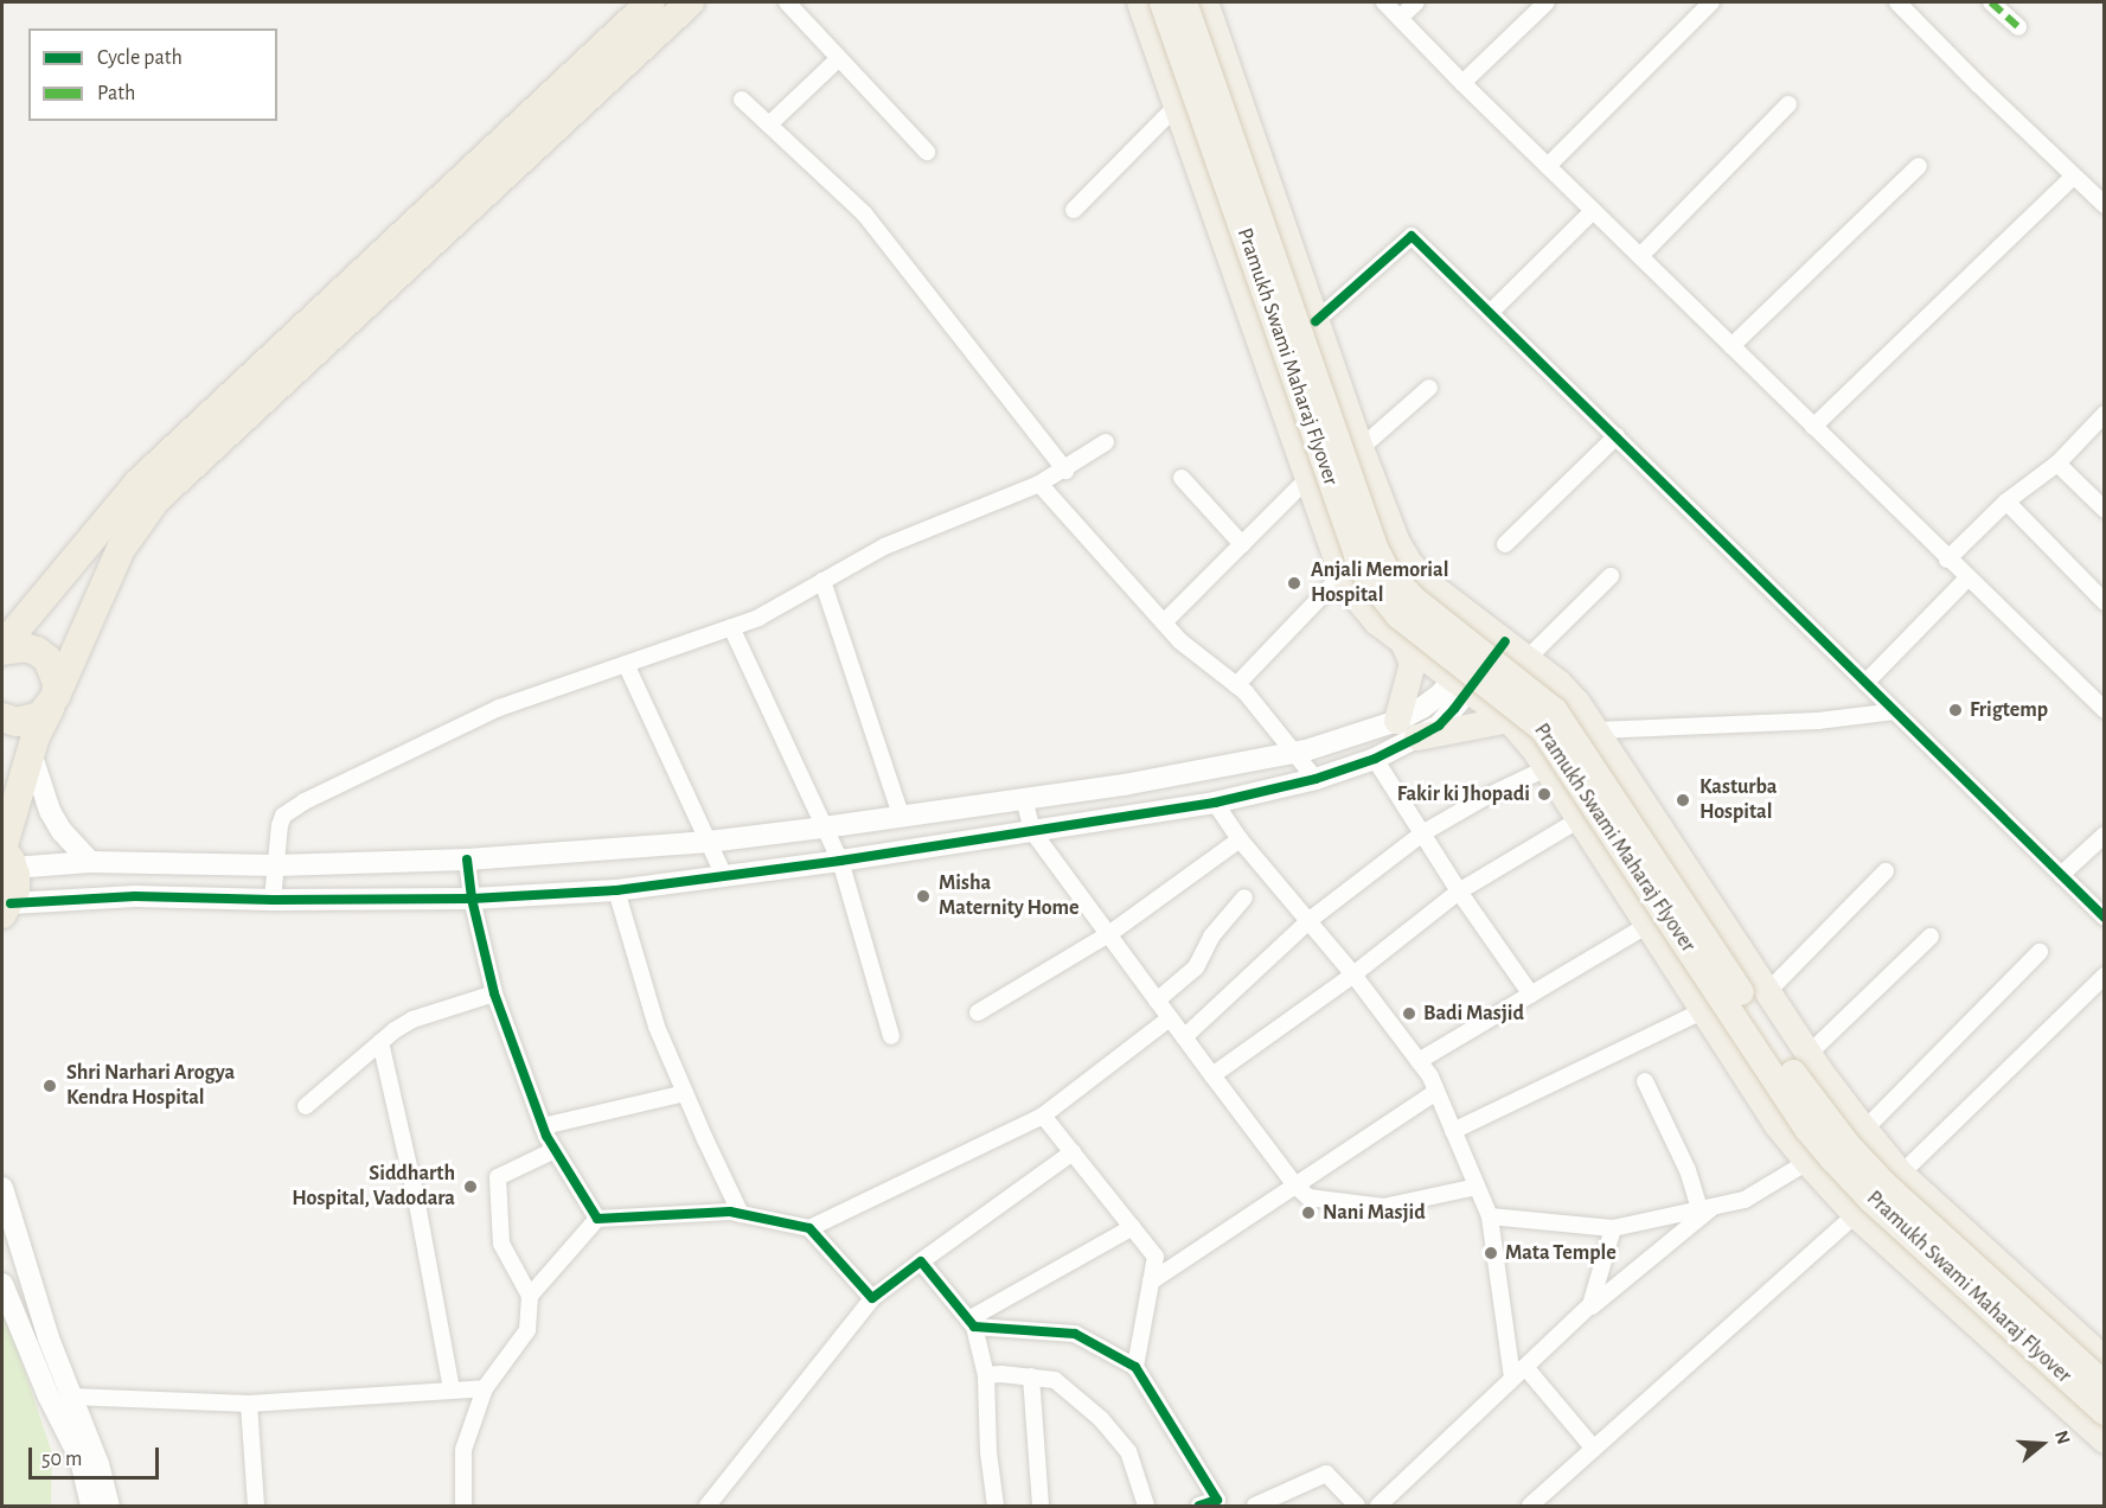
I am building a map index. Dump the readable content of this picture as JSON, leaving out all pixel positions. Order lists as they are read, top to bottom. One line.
{"streets":{"main road":["Pramukh Swami Maharaj Flyover"]},"places":["Anjali Memorial Hospital","Frigtemp","Fakir ki Jhopadi","Kasturba Hospital","Misha Maternity Home","Badi Masjid","Shri Narhari Arogya Kendra Hospital","Siddharth Hospital, Vadodara","Nani Masjid","Mata Temple"],"legend":["Cycle path","Path"],"scale_bar":"50 m","north":"right"}
